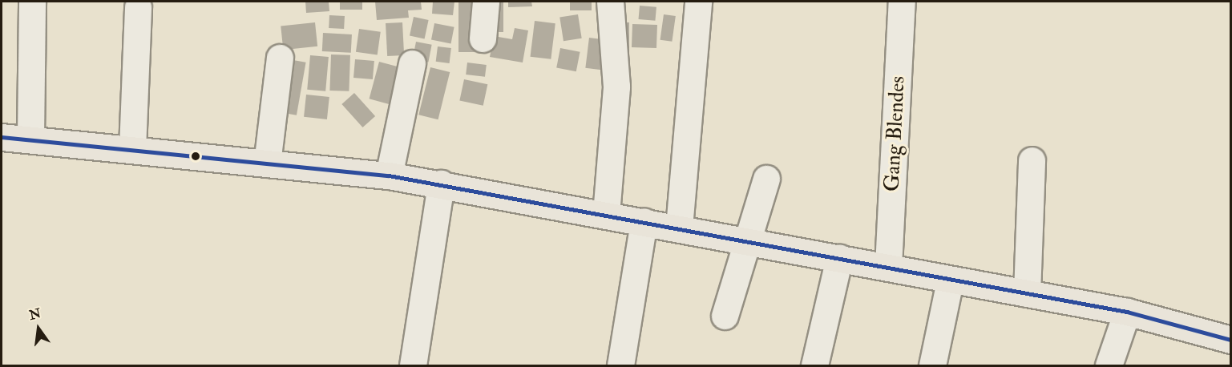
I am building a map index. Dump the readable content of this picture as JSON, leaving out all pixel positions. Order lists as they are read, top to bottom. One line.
{"streets":{"street":["Gang Blendes"]},"north":"top"}
